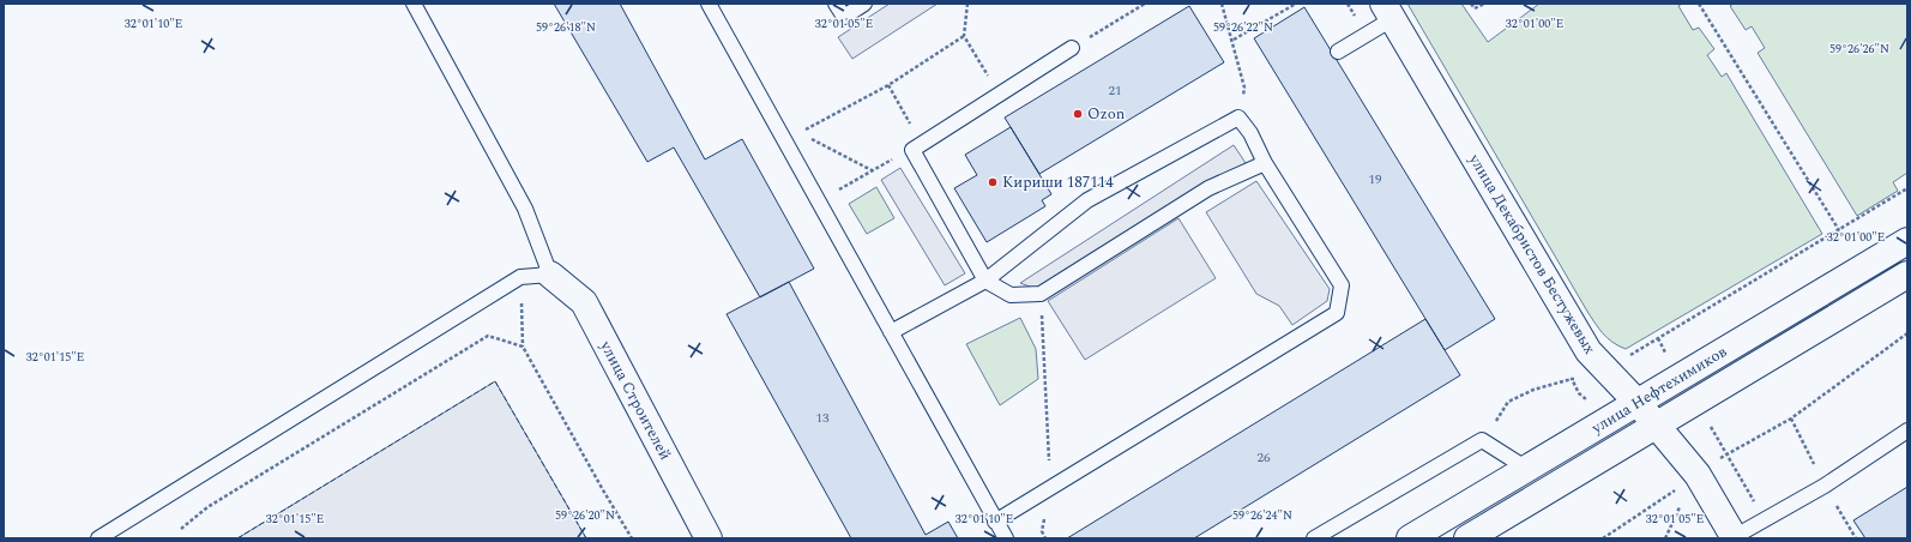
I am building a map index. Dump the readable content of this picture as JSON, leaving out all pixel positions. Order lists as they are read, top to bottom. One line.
{"streets":{"street":["улица Декабристов Бестужевых","улица Нефтехимиков","улица Строителей"]},"crossings":[["улица Декабристов Бестужевых","улица Нефтехимиков"]],"places":["Ozon","Кириши 187114"],"house_numbers":["21","19","13","26"],"coordinates":["32°01'10\"E","32°01'05\"E","32°01'00\"E","59°26'18\"N","59°26'22\"N","59°26'26\"N","32°01'15\"E","59°26'20\"N","59°26'24\"N"]}
